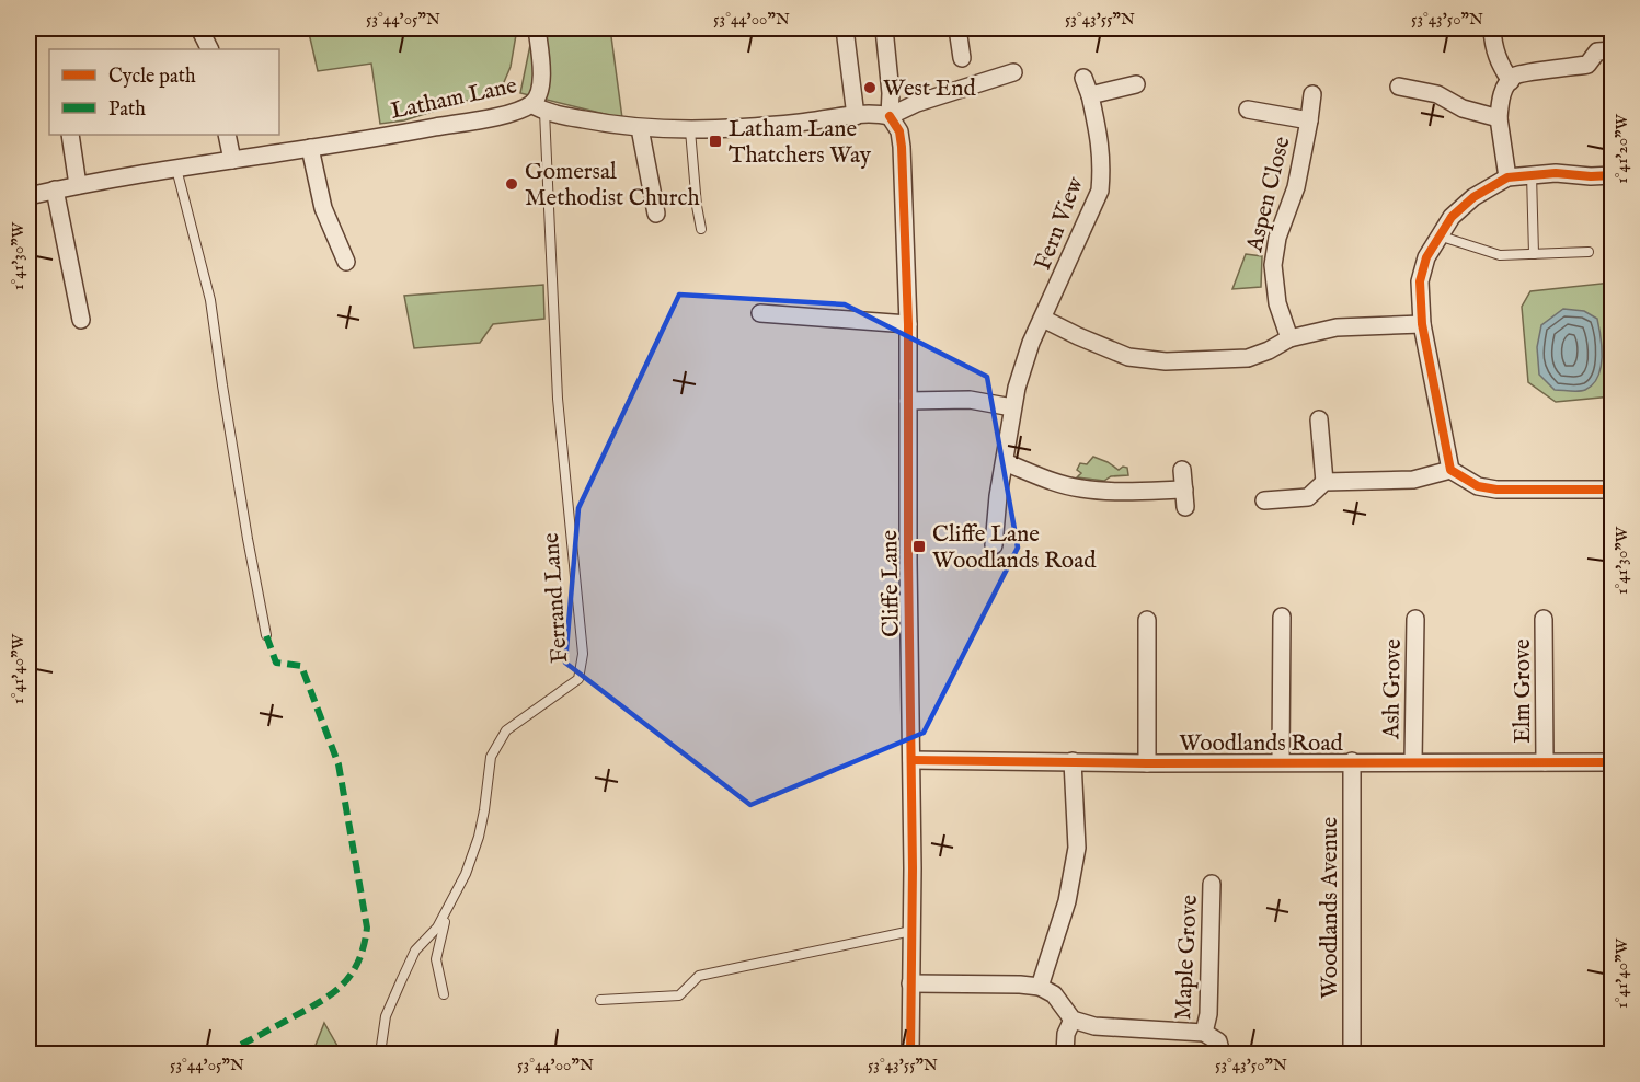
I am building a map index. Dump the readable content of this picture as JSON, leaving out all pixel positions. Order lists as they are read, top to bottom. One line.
{"streets":{"street":["Latham Lane","Aspen Close","Fern View","Cliffe Lane","Ash Grove","Elm Grove","Woodlands Road","Woodlands Avenue","Maple Grove"],"lane":["Ferrand Lane"]},"crossings":[["Latham Lane","Cliffe Lane"],["Latham Lane","Ferrand Lane"],["Cliffe Lane","Woodlands Road"],["Ash Grove","Woodlands Road"],["Elm Grove","Woodlands Road"],["Woodlands Road","Woodlands Avenue"]],"places":{"other":["West End","Gomersal Methodist Church"],"transit":["Latham Lane Thatchers Way","Cliffe Lane Woodlands Road"]},"legend":["Cycle path","Path"],"coordinates":["53°44'05\"N","53°44'00\"N","53°43'55\"N","53°43'50\"N","1°41'20\"W","1°41'30\"W","1°41'40\"W"]}
